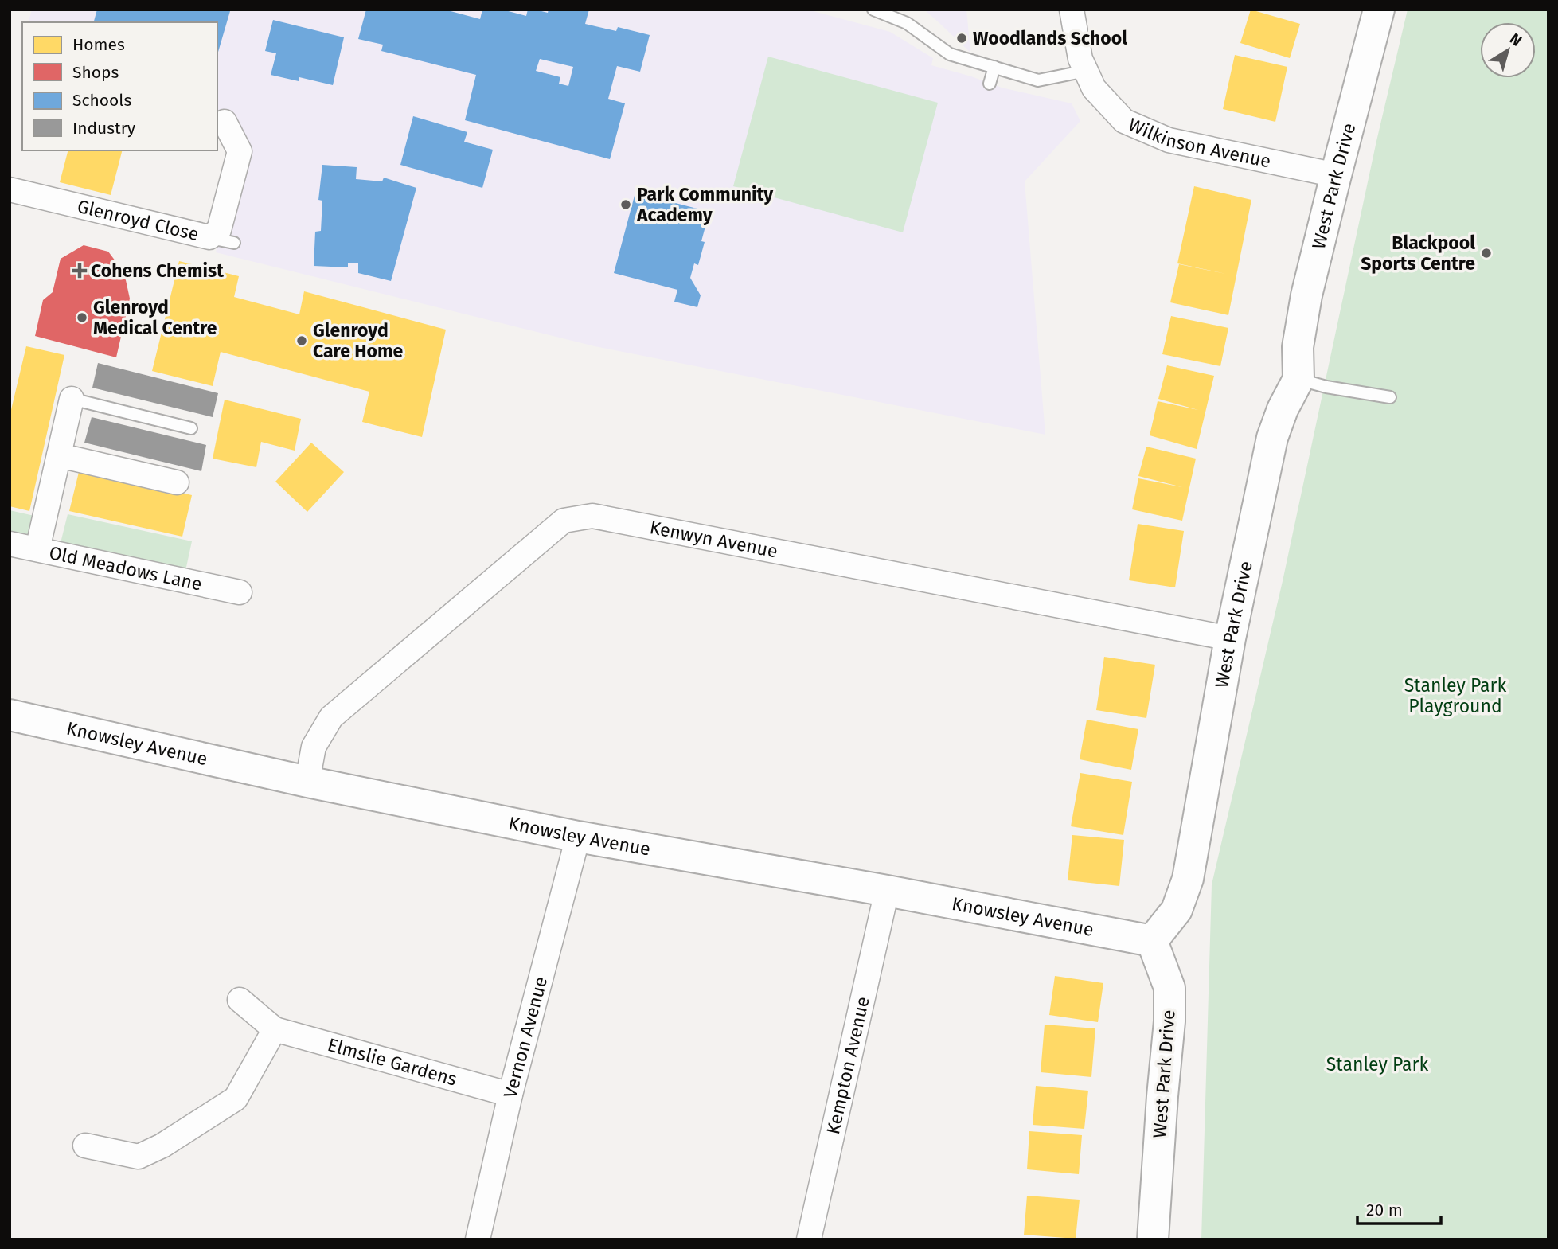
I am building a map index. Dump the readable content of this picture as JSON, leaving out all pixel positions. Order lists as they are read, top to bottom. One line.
{"streets":{"street":["Wilkinson Avenue","West Park Drive","Glenroyd Close","Kenwyn Avenue","Old Meadows Lane","Knowsley Avenue","Vernon Avenue","Elmslie Gardens","Kempton Avenue"]},"crossings":[["Wilkinson Avenue","West Park Drive"],["West Park Drive","Kenwyn Avenue"],["West Park Drive","Knowsley Avenue"],["Kenwyn Avenue","Knowsley Avenue"],["Knowsley Avenue","Vernon Avenue"],["Knowsley Avenue","Kempton Avenue"],["Vernon Avenue","Elmslie Gardens"]],"parks":["Stanley Park Playground","Stanley Park"],"places":{"other":["Woodlands School","Park Community Academy","Blackpool Sports Centre","Glenroyd Medical Centre","Glenroyd Care Home"],"health":["Cohens Chemist"]},"legend":["Homes","Shops","Schools","Industry"],"scale_bar":"20 m","north":"top right"}
